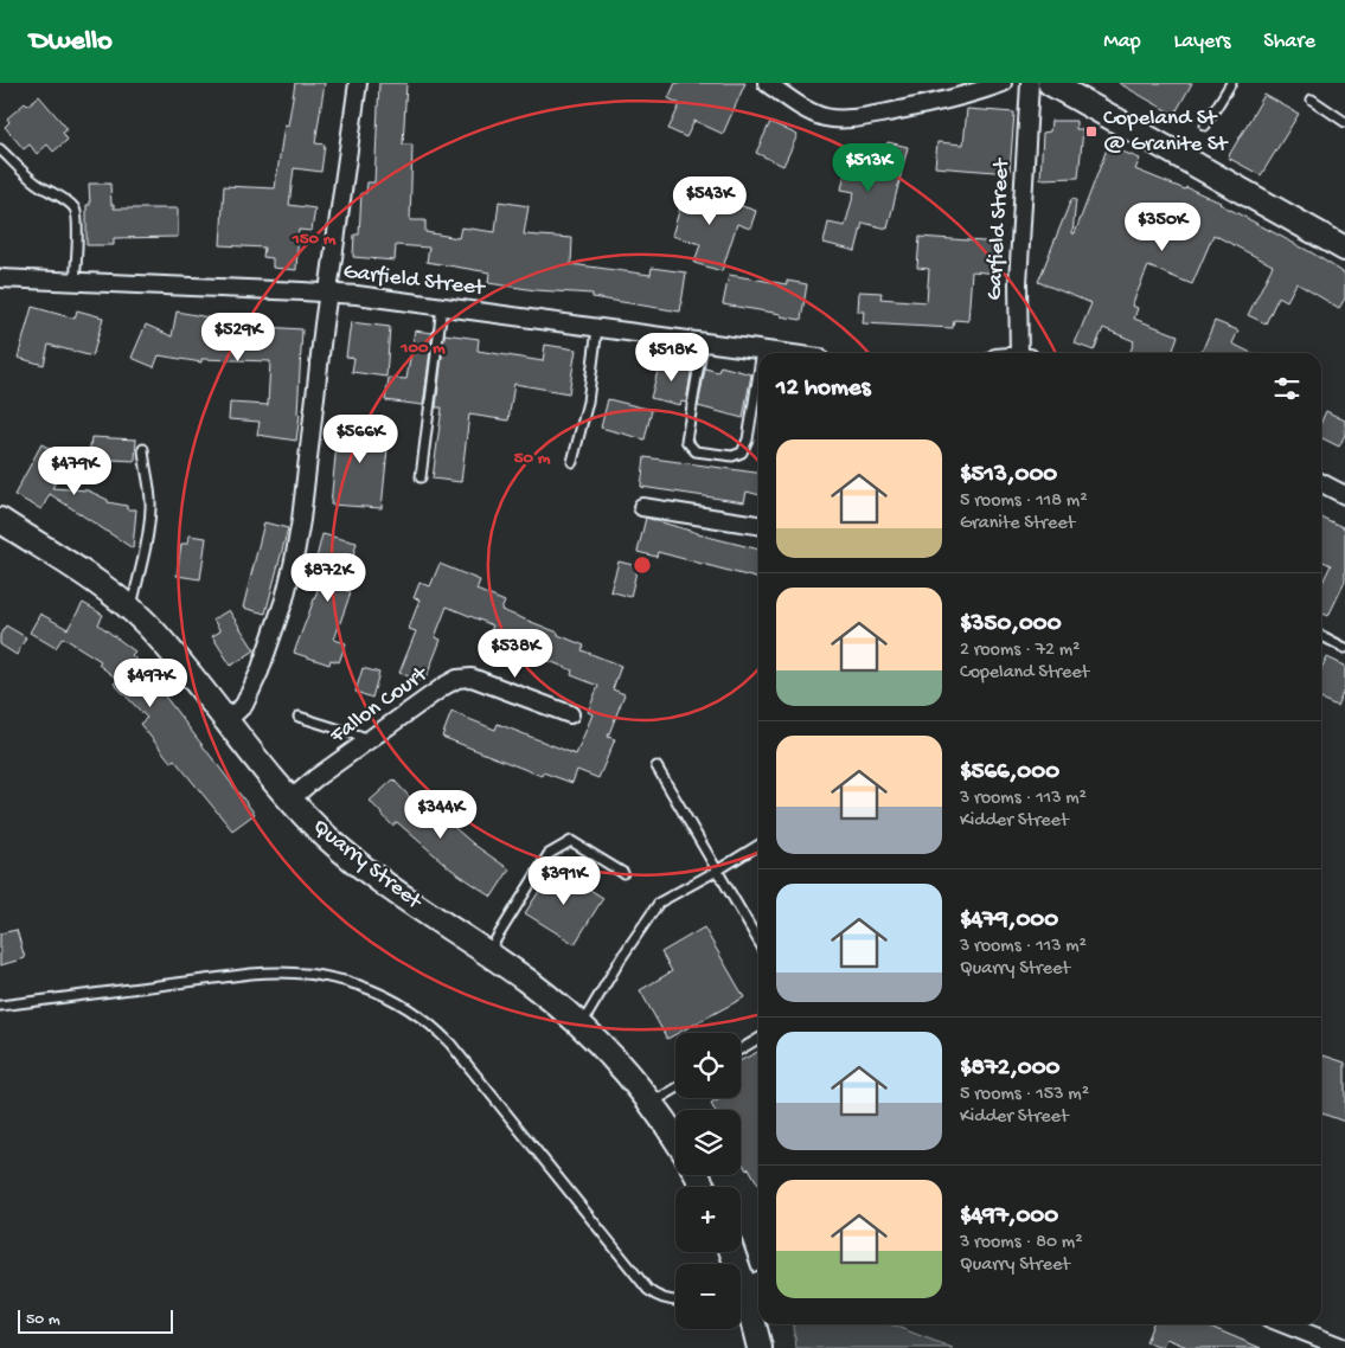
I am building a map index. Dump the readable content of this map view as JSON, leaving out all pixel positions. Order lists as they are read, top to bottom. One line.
{"streets":{"main road":["Quarry Street"],"street":["Garfield Street","Fallon Court"]},"crossings":[["Fallon Court","Quarry Street"]],"places":{"transit":["Copeland St @ Granite St"]},"scale_bar":"50 m","page":{"header":"Dwello","nav":["Map","Layers","Share"],"price":["$513K","$543K","$350K","$529K","$518K","$566K","$479K","$872K","$538K","$497K","$344K","$391K"],"heading":"12 homes","list":[{"name":"$513,000","note":"5 rooms · 118 m² · Granite Street"},{"name":"$350,000","note":"2 rooms · 72 m² · Copeland Street"},{"name":"$566,000","note":"3 rooms · 113 m² · Kidder Street"},{"name":"$479,000","note":"3 rooms · 113 m² · Quarry Street"},{"name":"$872,000","note":"5 rooms · 153 m² · Kidder Street"},{"name":"$497,000","note":"3 rooms · 80 m² · Quarry Street"}],"map_buttons":["+","−"],"scale":"50 m"},"rings":["150 m","100 m","50 m"]}
